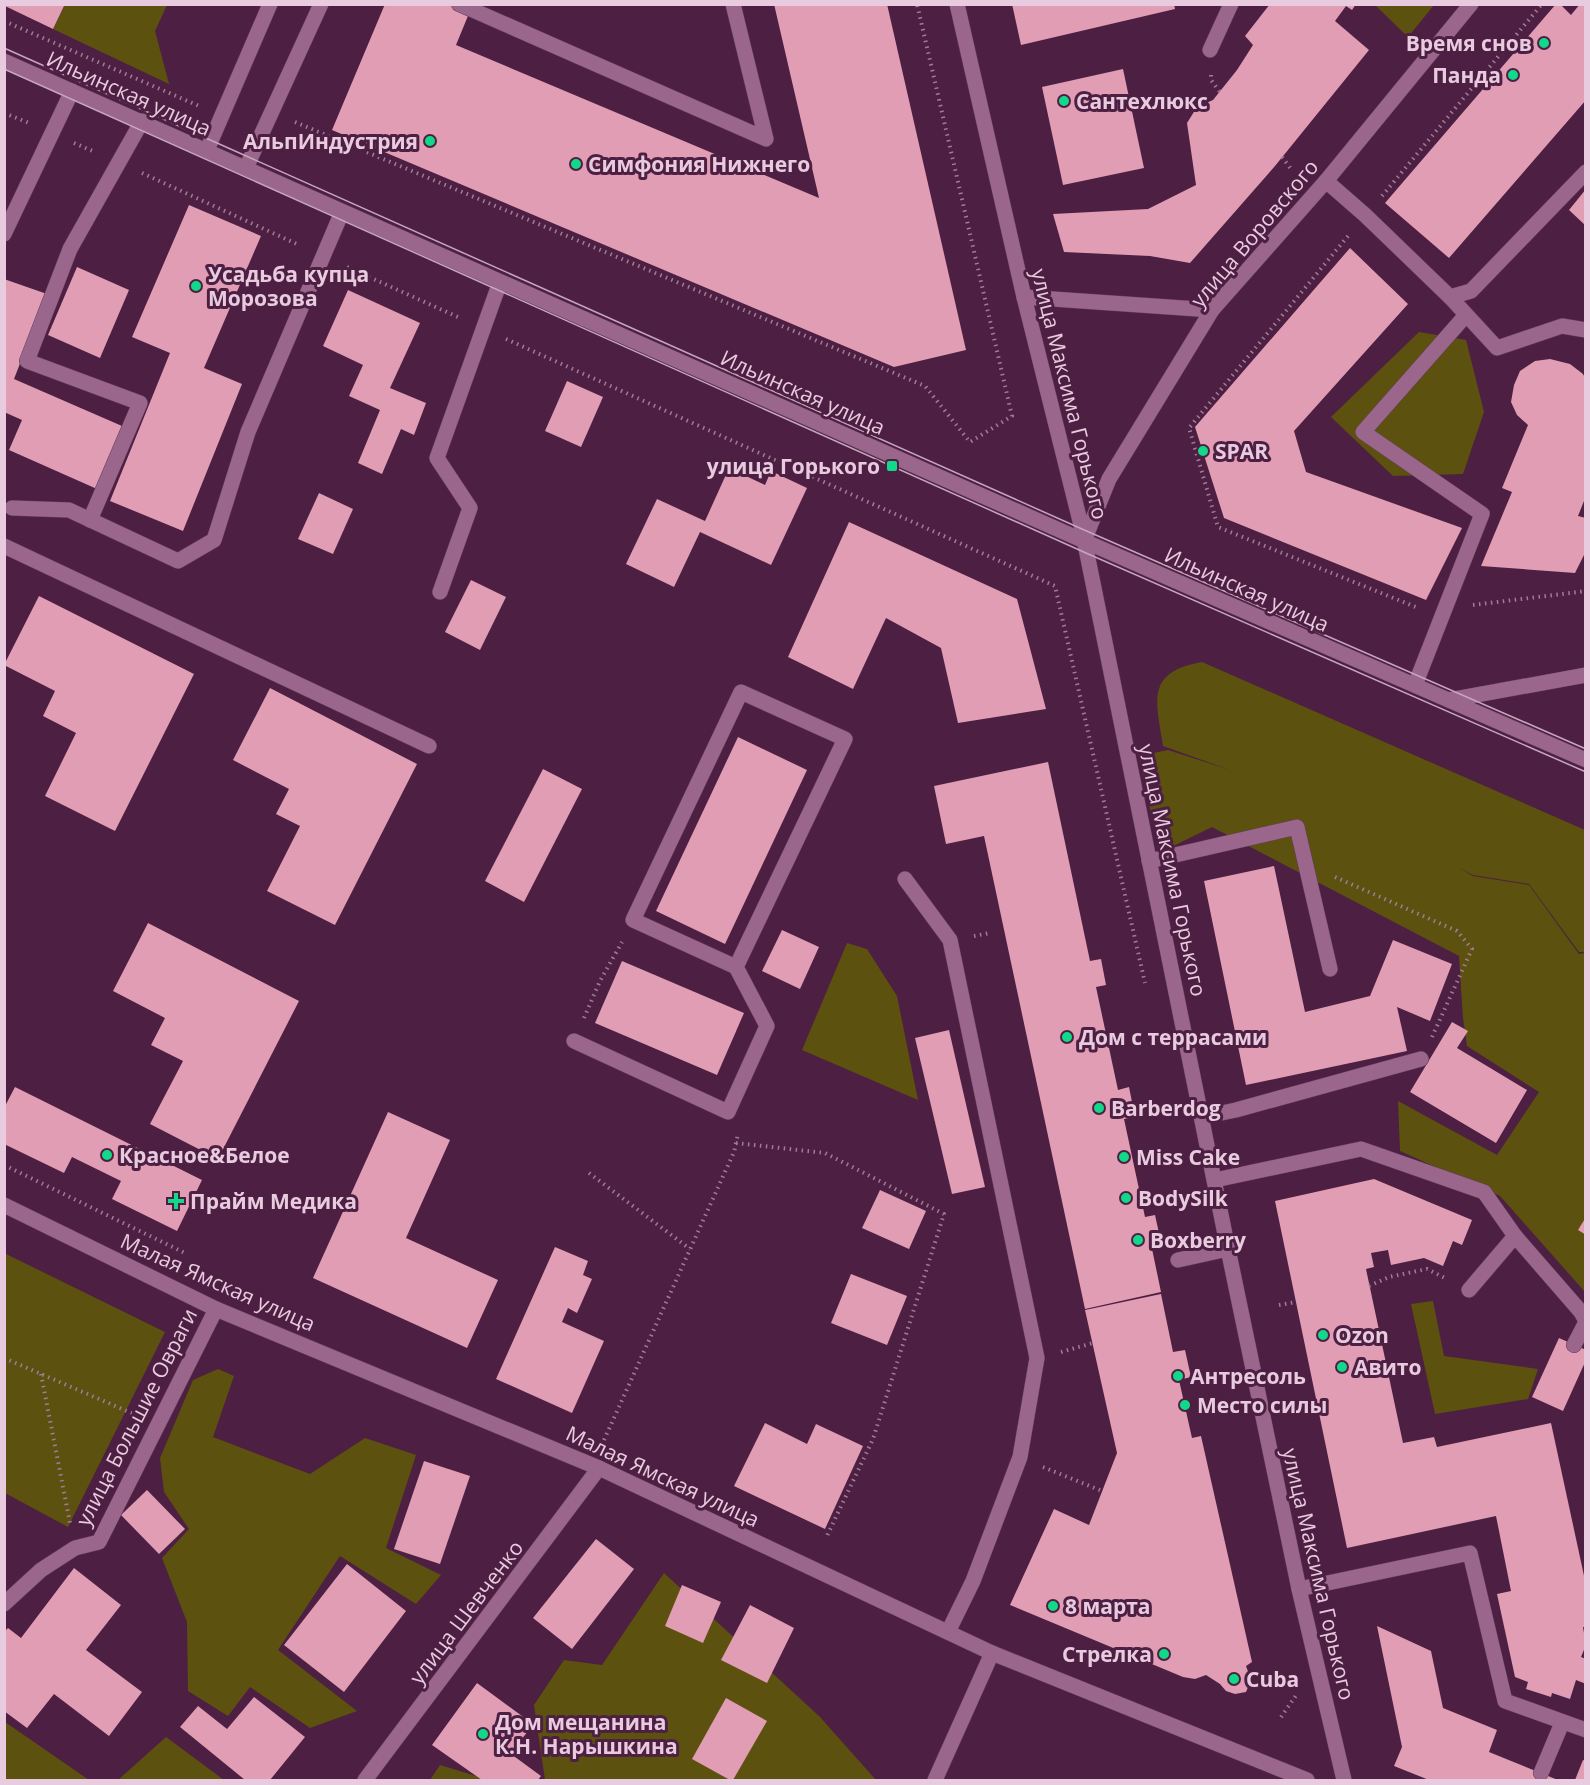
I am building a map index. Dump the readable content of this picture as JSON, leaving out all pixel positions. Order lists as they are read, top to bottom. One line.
{"streets":{"street":["Ильинская улица","улица Воровского","улица Максима Горького","Малая Ямская улица","улица Большие Овраги","улица Шевченко"]},"crossings":[["Ильинская улица","улица Воровского"],["Ильинская улица","улица Максима Горького"],["улица Воровского","улица Максима Горького"],["Малая Ямская улица","улица Большие Овраги"],["Малая Ямская улица","улица Шевченко"]],"places":{"other":["Время снов","Панда","Сантехлюкс","АльпИндустрия","Симфония Нижнего","Усадьба купца Морозова","SPAR","Дом с террасами","Barberdog","Красное&Белое","Miss Cake","BodySilk","Boxberry","Ozon","Авито","Антресоль","Место силы","8 марта","Стрелка","Cuba","Дом мещанина К.Н. Нарышкина"],"transit":["улица Горького"],"health":["Прайм Медика"]}}
